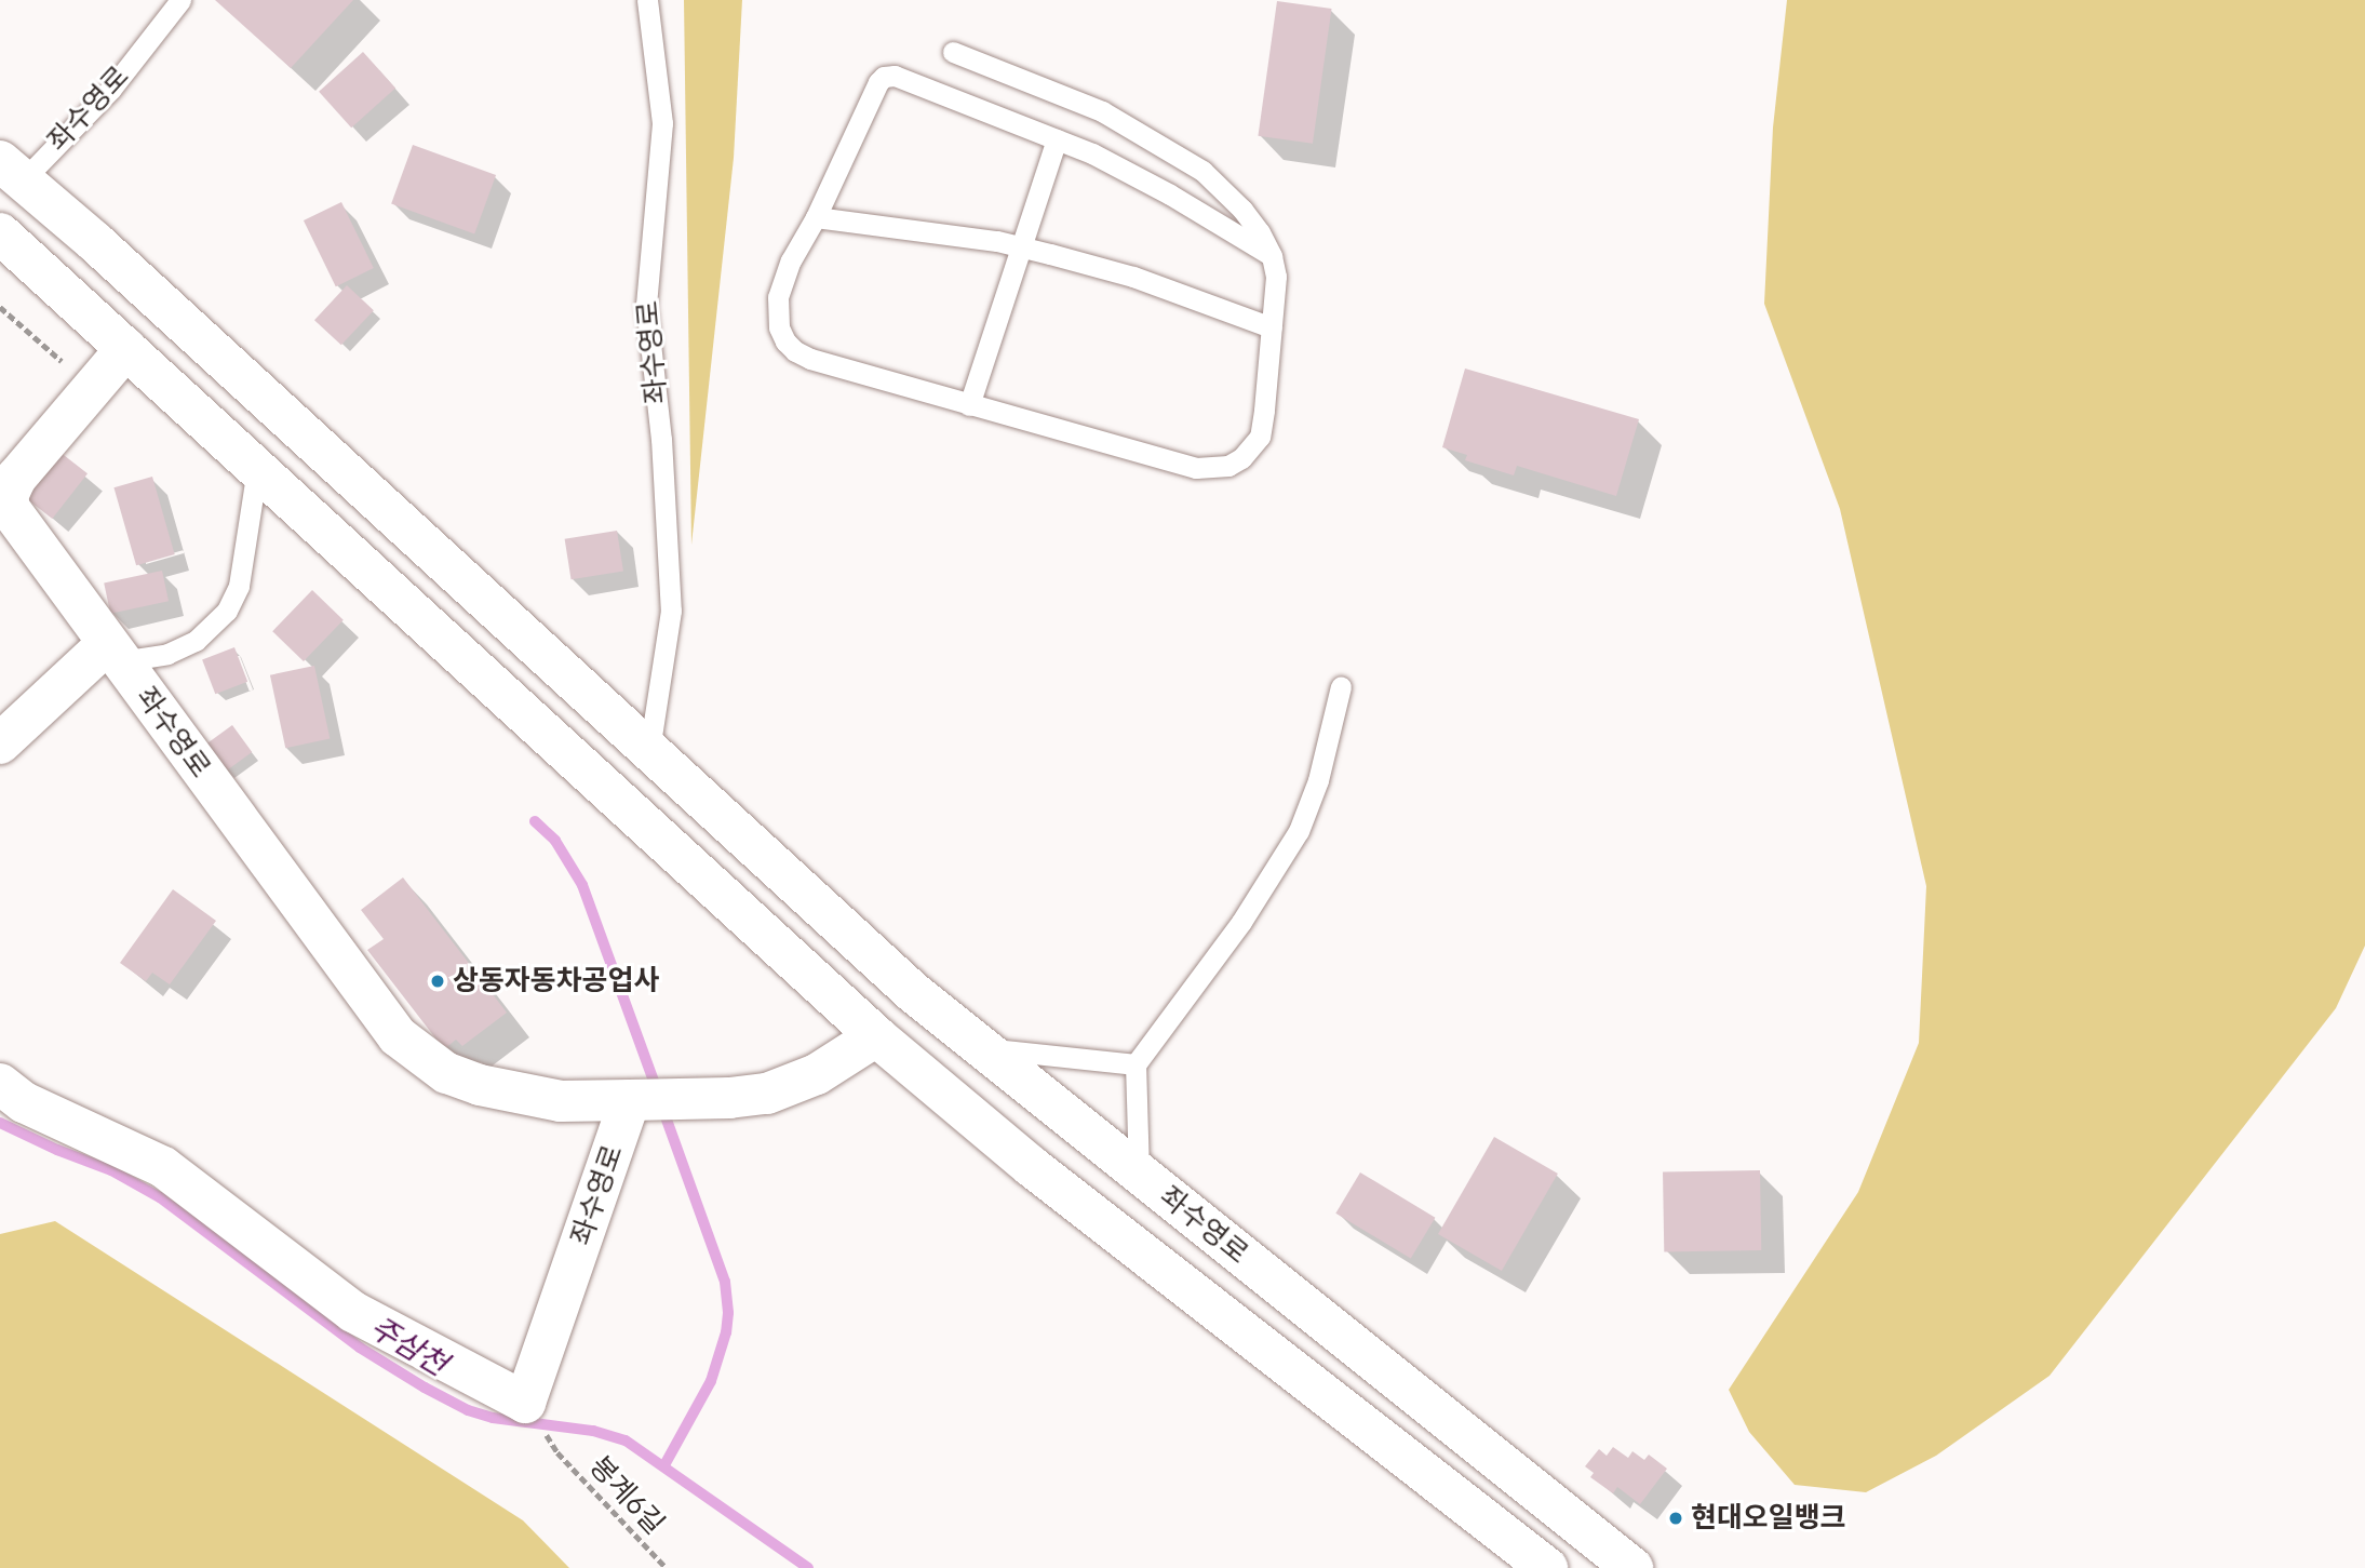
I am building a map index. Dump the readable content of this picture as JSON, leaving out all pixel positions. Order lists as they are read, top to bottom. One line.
{"streets":{"street":["좌수영로"],"path":["봉계6길"]},"water":["주삼천"],"places":["상동자동차공업사","현대오일뱅크"]}
